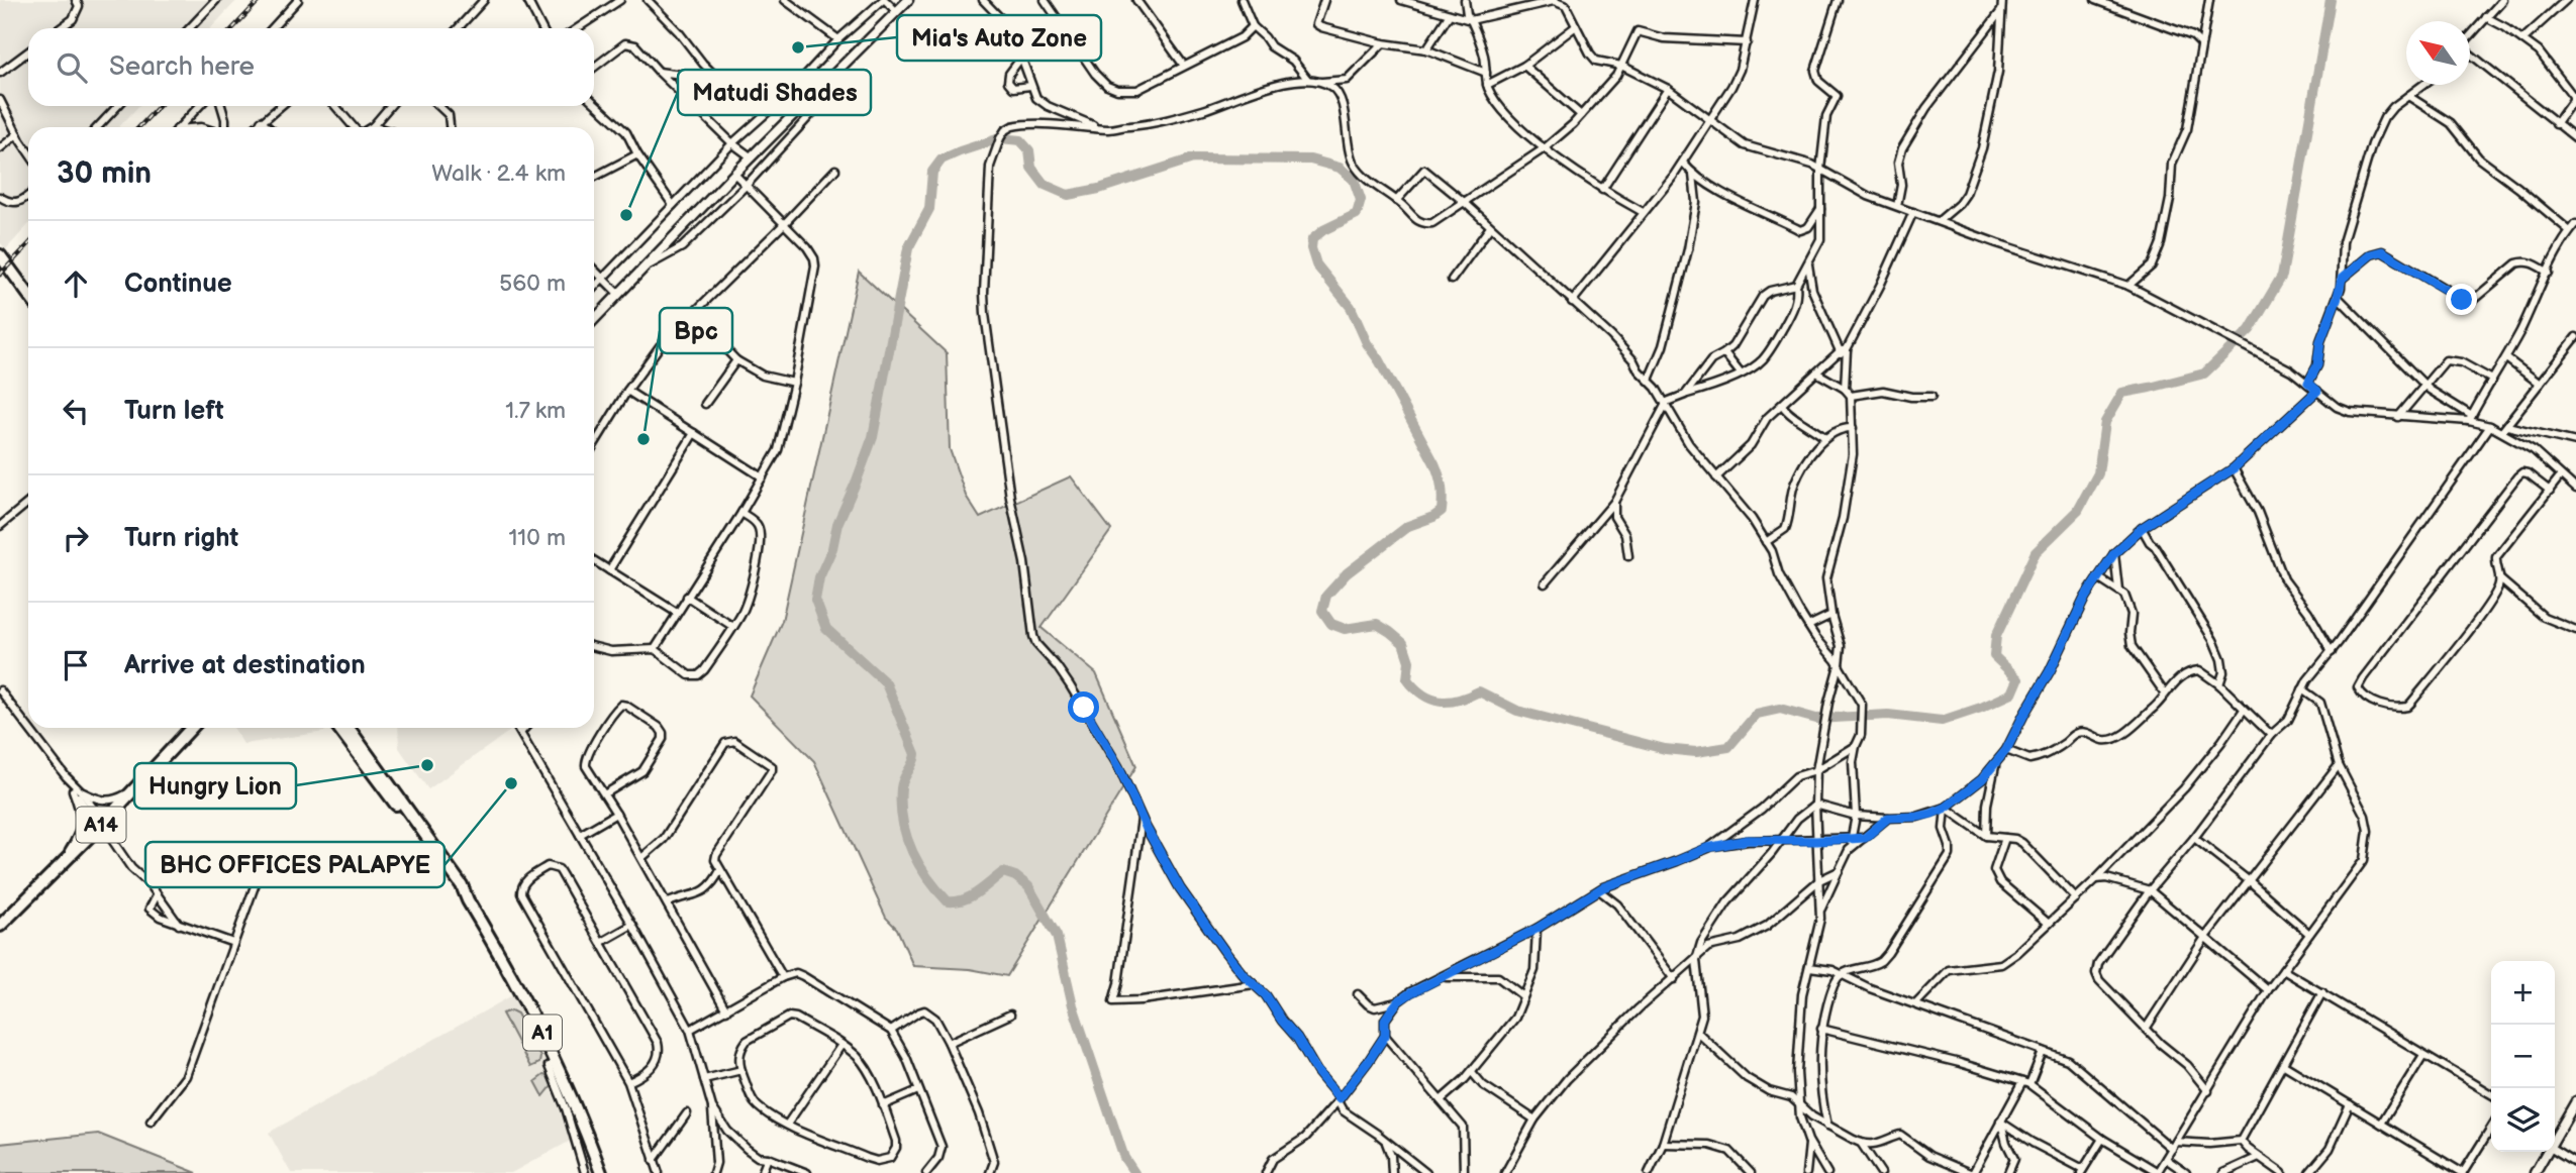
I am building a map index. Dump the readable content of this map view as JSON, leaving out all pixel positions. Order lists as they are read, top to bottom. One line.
{"streets":{"highway":["A14","A1"]},"places":["Mia's Auto Zone","Matudi Shades","Bpc","Hungry Lion","BHC OFFICES PALAPYE"],"north":"top left","page":{"search":"Search here","heading":["30 min","Walk · 2.4 km"],"list":[["Continue","560 m"],["Turn left","1.7 km"],["Turn right","110 m"],"Arrive at destination"],"map_buttons":["+","−"]}}
